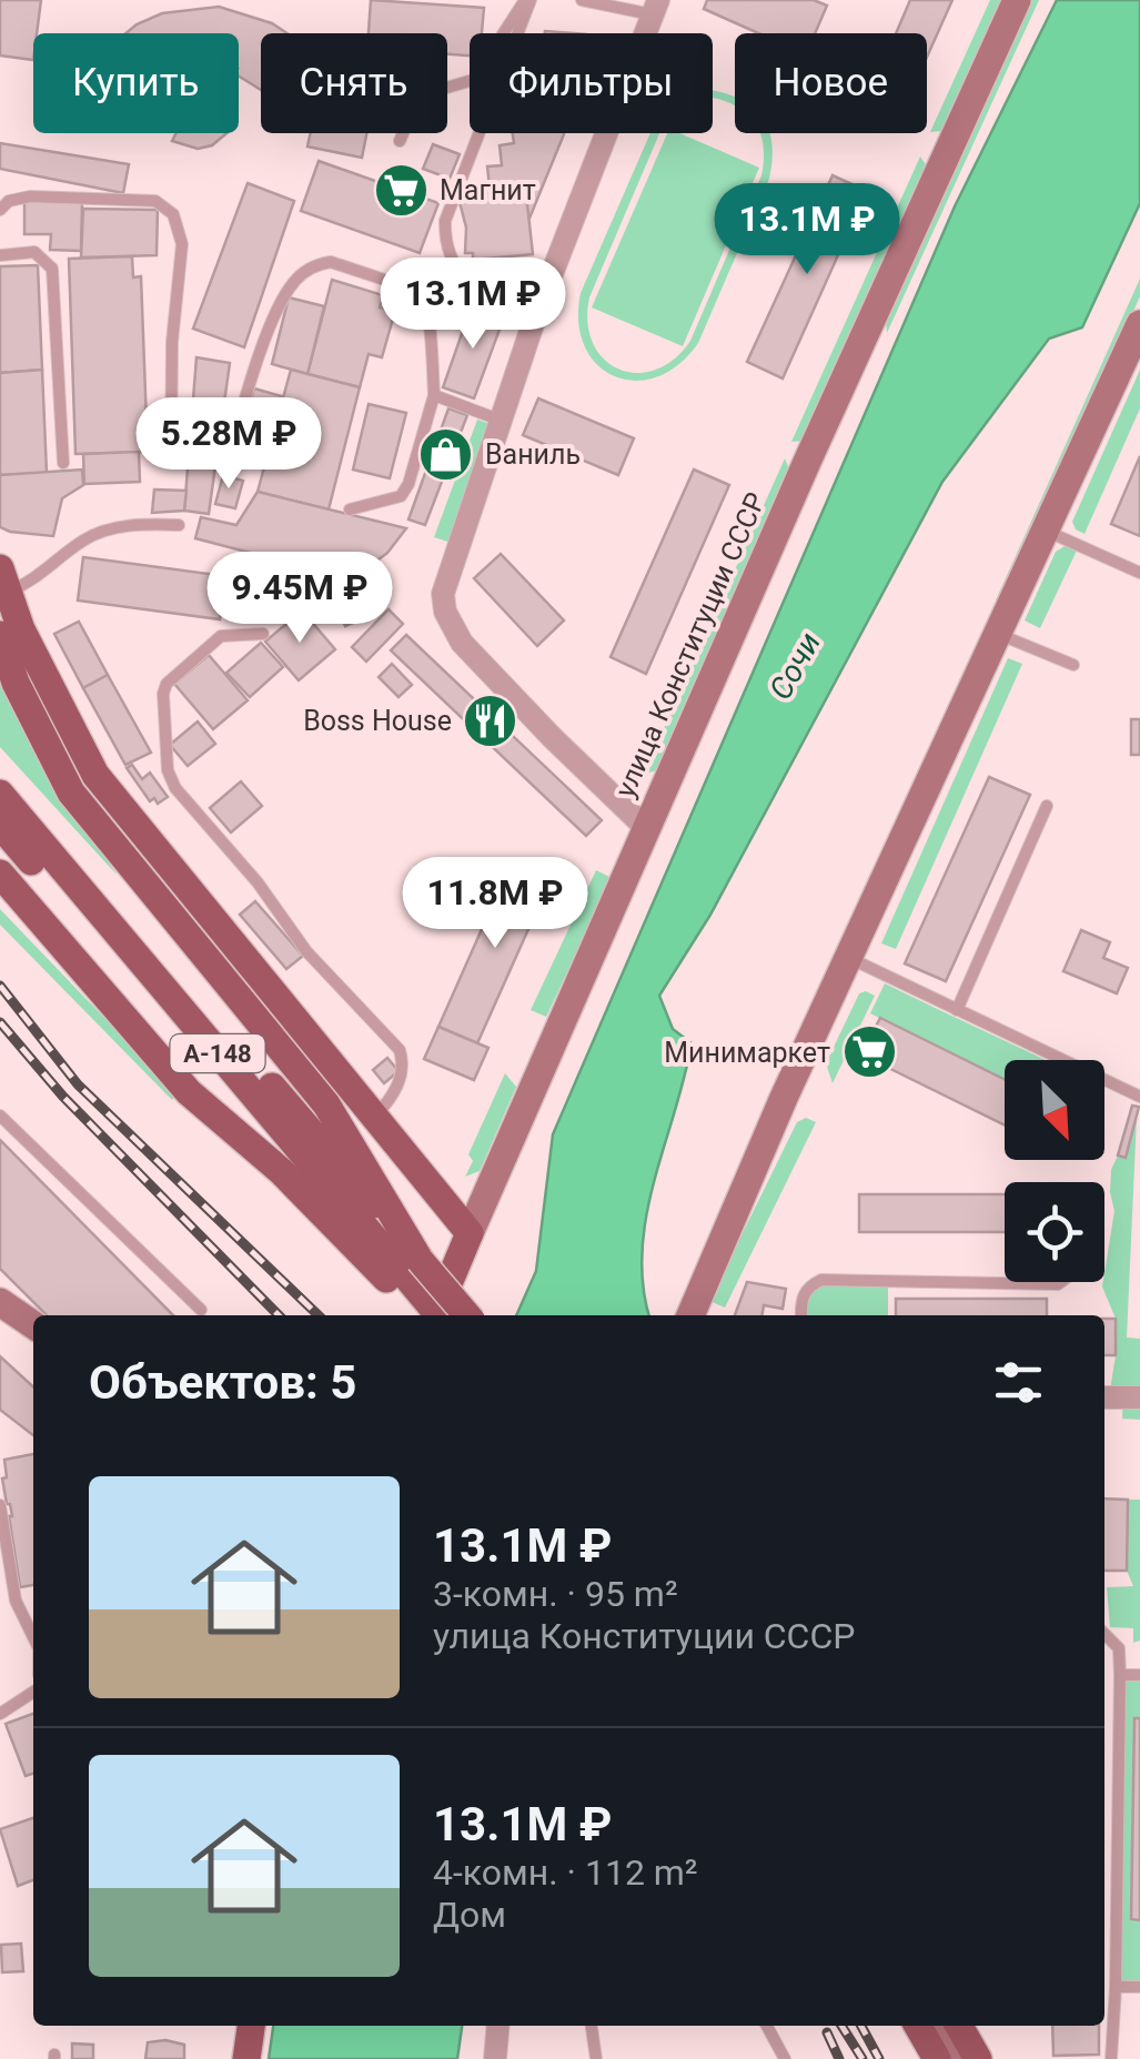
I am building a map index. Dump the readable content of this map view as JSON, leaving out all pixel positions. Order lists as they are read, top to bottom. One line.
{"streets":{"main road":["улица Конституции СССР","А-148"]},"water":["Сочи"],"places":{"supermarket":["Магнит","Минимаркет"],"shop":["Ваниль"],"restaurant":["Boss House"]},"north":"bottom right","page":{"chip":["Купить","Снять","Фильтры","Новое"],"price":["13.1M ₽","13.1M ₽","5.28M ₽","9.45M ₽","11.8M ₽"],"heading":"Объектов: 5","list":[{"name":"13.1M ₽","note":"3-комн. · 95 m² · улица Конституции СССР"},{"name":"13.1M ₽","note":"4-комн. · 112 m² · Дом"}]}}
